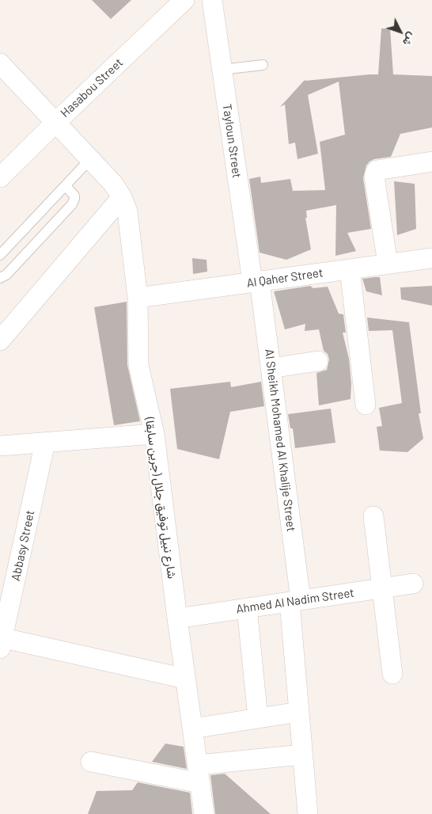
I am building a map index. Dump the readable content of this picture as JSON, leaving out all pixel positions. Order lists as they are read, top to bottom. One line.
{"streets":{"street":["Hasabou Street","Tayloun Street","Al Qaher Street","Al Sheikh Mohamed Al Khalije Street","شارع نبيل توفيق جلال (جرين سابقا)","Abbasy Street","Ahmed Al Nadim Street"]},"crossings":[["Hasabou Street","شارع نبيل توفيق جلال (جرين سابقا)"],["Tayloun Street","Al Qaher Street"],["Tayloun Street","Al Sheikh Mohamed Al Khalije Street"],["Al Qaher Street","Al Sheikh Mohamed Al Khalije Street"],["Al Qaher Street","شارع نبيل توفيق جلال (جرين سابقا)"],["Al Sheikh Mohamed Al Khalije Street","Ahmed Al Nadim Street"],["شارع نبيل توفيق جلال (جرين سابقا)","Ahmed Al Nadim Street"]],"north":"bottom right"}
